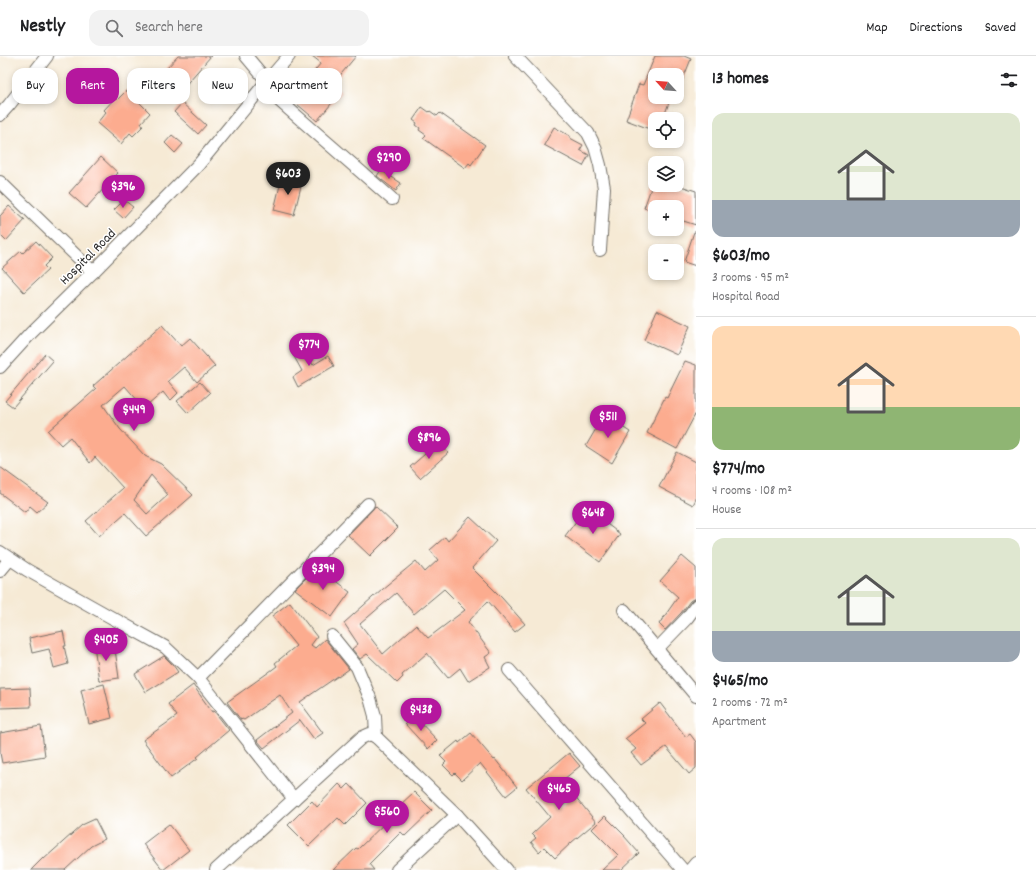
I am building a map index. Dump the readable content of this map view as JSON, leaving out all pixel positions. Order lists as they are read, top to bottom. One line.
{"streets":{"street":["Hospital Road"]},"north":"top left","page":{"header":"Nestly","search":"Search here","nav":["Map","Directions","Saved"],"heading":"13 homes","map_buttons":["+","−"],"chip":["Buy","Rent","Filters","New","Apartment"],"list":[{"name":"$603/mo","note":"3 rooms · 95 m² · Hospital Road"},{"name":"$774/mo","note":"4 rooms · 108 m² · House"},{"name":"$465/mo","note":"2 rooms · 72 m² · Apartment"}],"price":["$290","$603","$396","$774","$449","$511","$896","$648","$394","$405","$438","$465","$560"]}}
